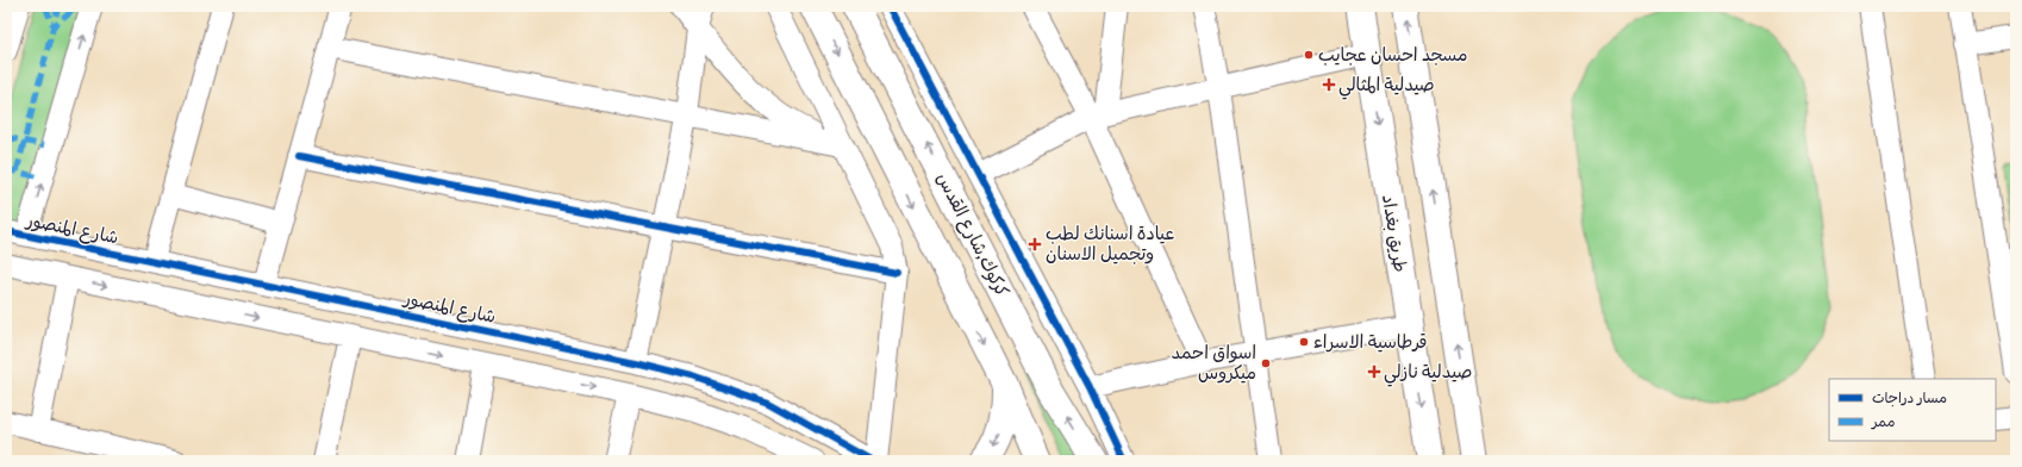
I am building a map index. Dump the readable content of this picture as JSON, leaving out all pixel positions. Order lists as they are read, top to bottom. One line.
{"streets":{"main road":["طريق بغداد","كركوك,شارع القدس"],"street":["شارع المنصور"]},"places":{"other":["مسجد احسان عجايب","قرطاسية الاسراء","اسواق احمد ميكروس"],"health":["صيدلية المثالي","عيادة اسنانك لطب وتجميل الاسنان","صيدلية نازلي"]},"legend":["مسار دراجات","ممر"]}
